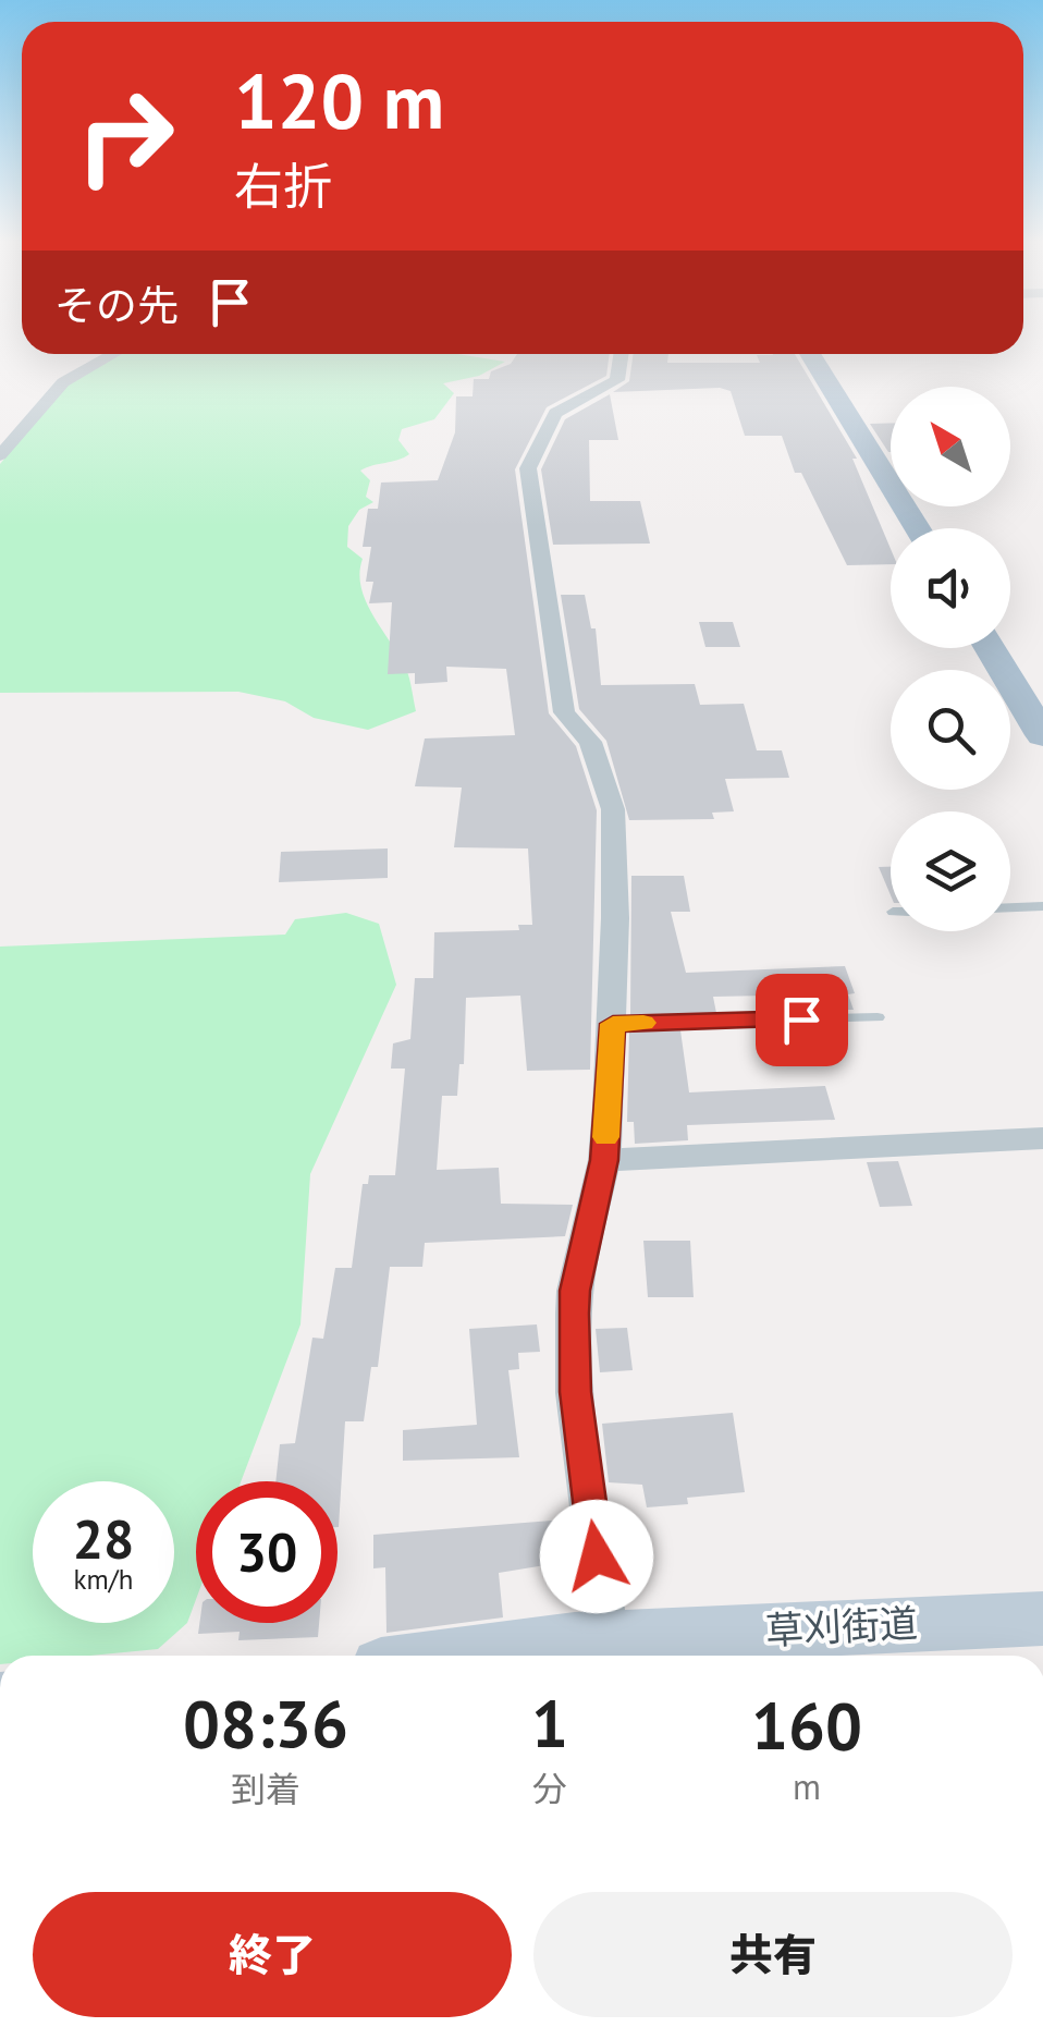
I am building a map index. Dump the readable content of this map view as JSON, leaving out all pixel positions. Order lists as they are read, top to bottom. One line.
{"streets":{"street":["草刈街道"]},"north":"top left","page":{"turn":["120 m","右折"],"then":"その先","speed":"28 km/h","limit":"30","eta":["08:36","到着","1","分","160","m"],"buttons":["終了","共有"]}}
